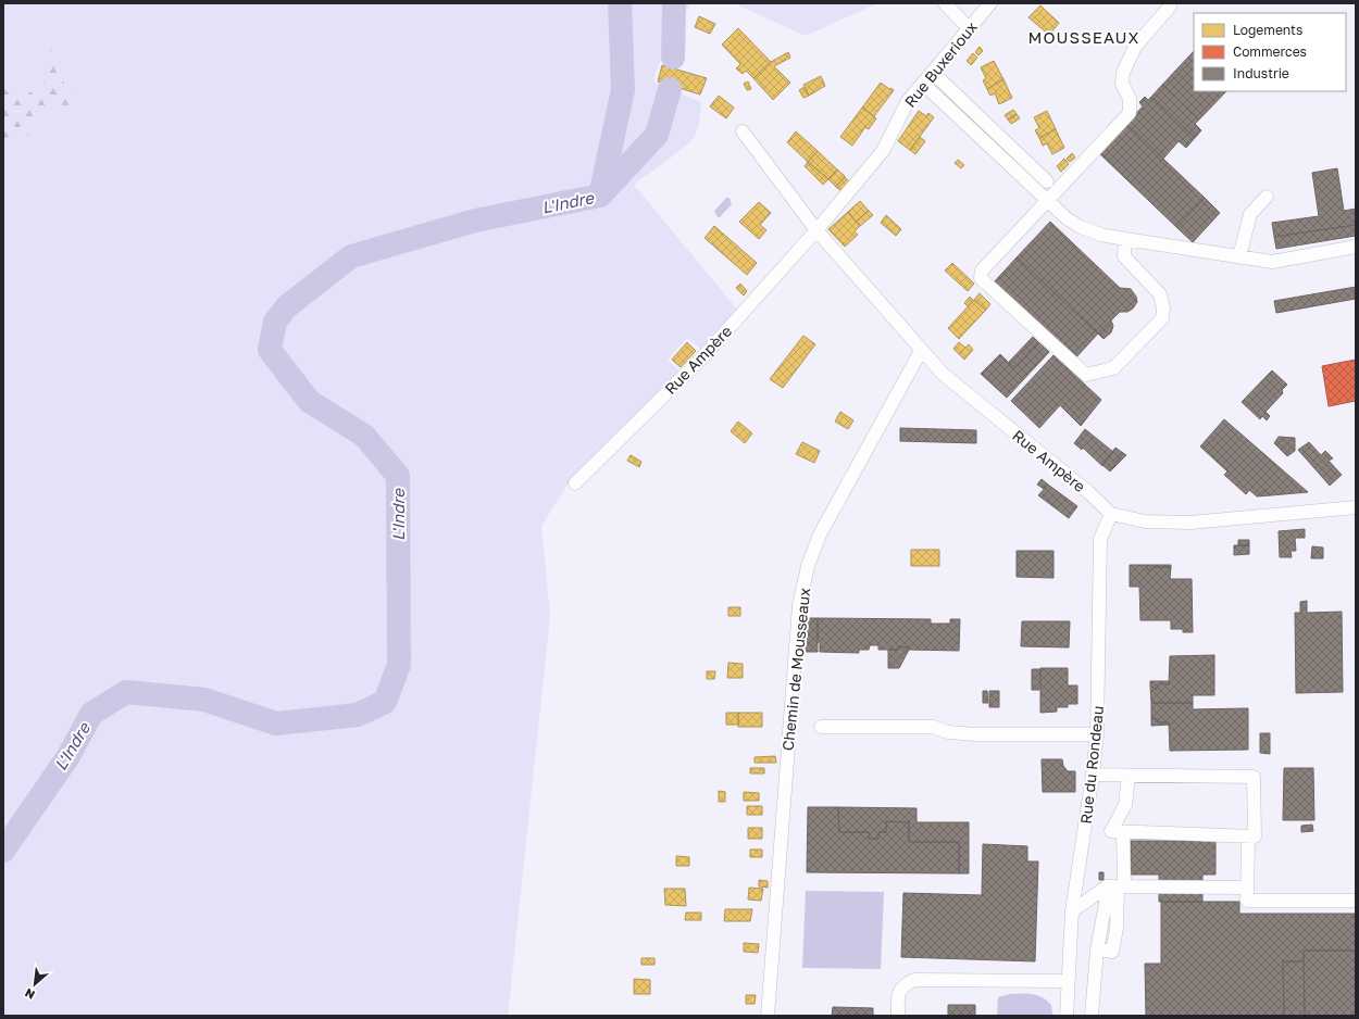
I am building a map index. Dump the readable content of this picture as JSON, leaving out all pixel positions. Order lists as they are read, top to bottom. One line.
{"streets":{"street":["Rue Buxerioux","Rue Ampère","Chemin de Mousseaux","Rue du Rondeau"]},"crossings":[["Rue Buxerioux","Rue Ampère"],["Rue Ampère","Chemin de Mousseaux"],["Rue Ampère","Rue du Rondeau"]],"districts":["MOUSSEAUX"],"water":["L'Indre"],"legend":["Logements","Commerces","Industrie"],"north":"bottom left"}
